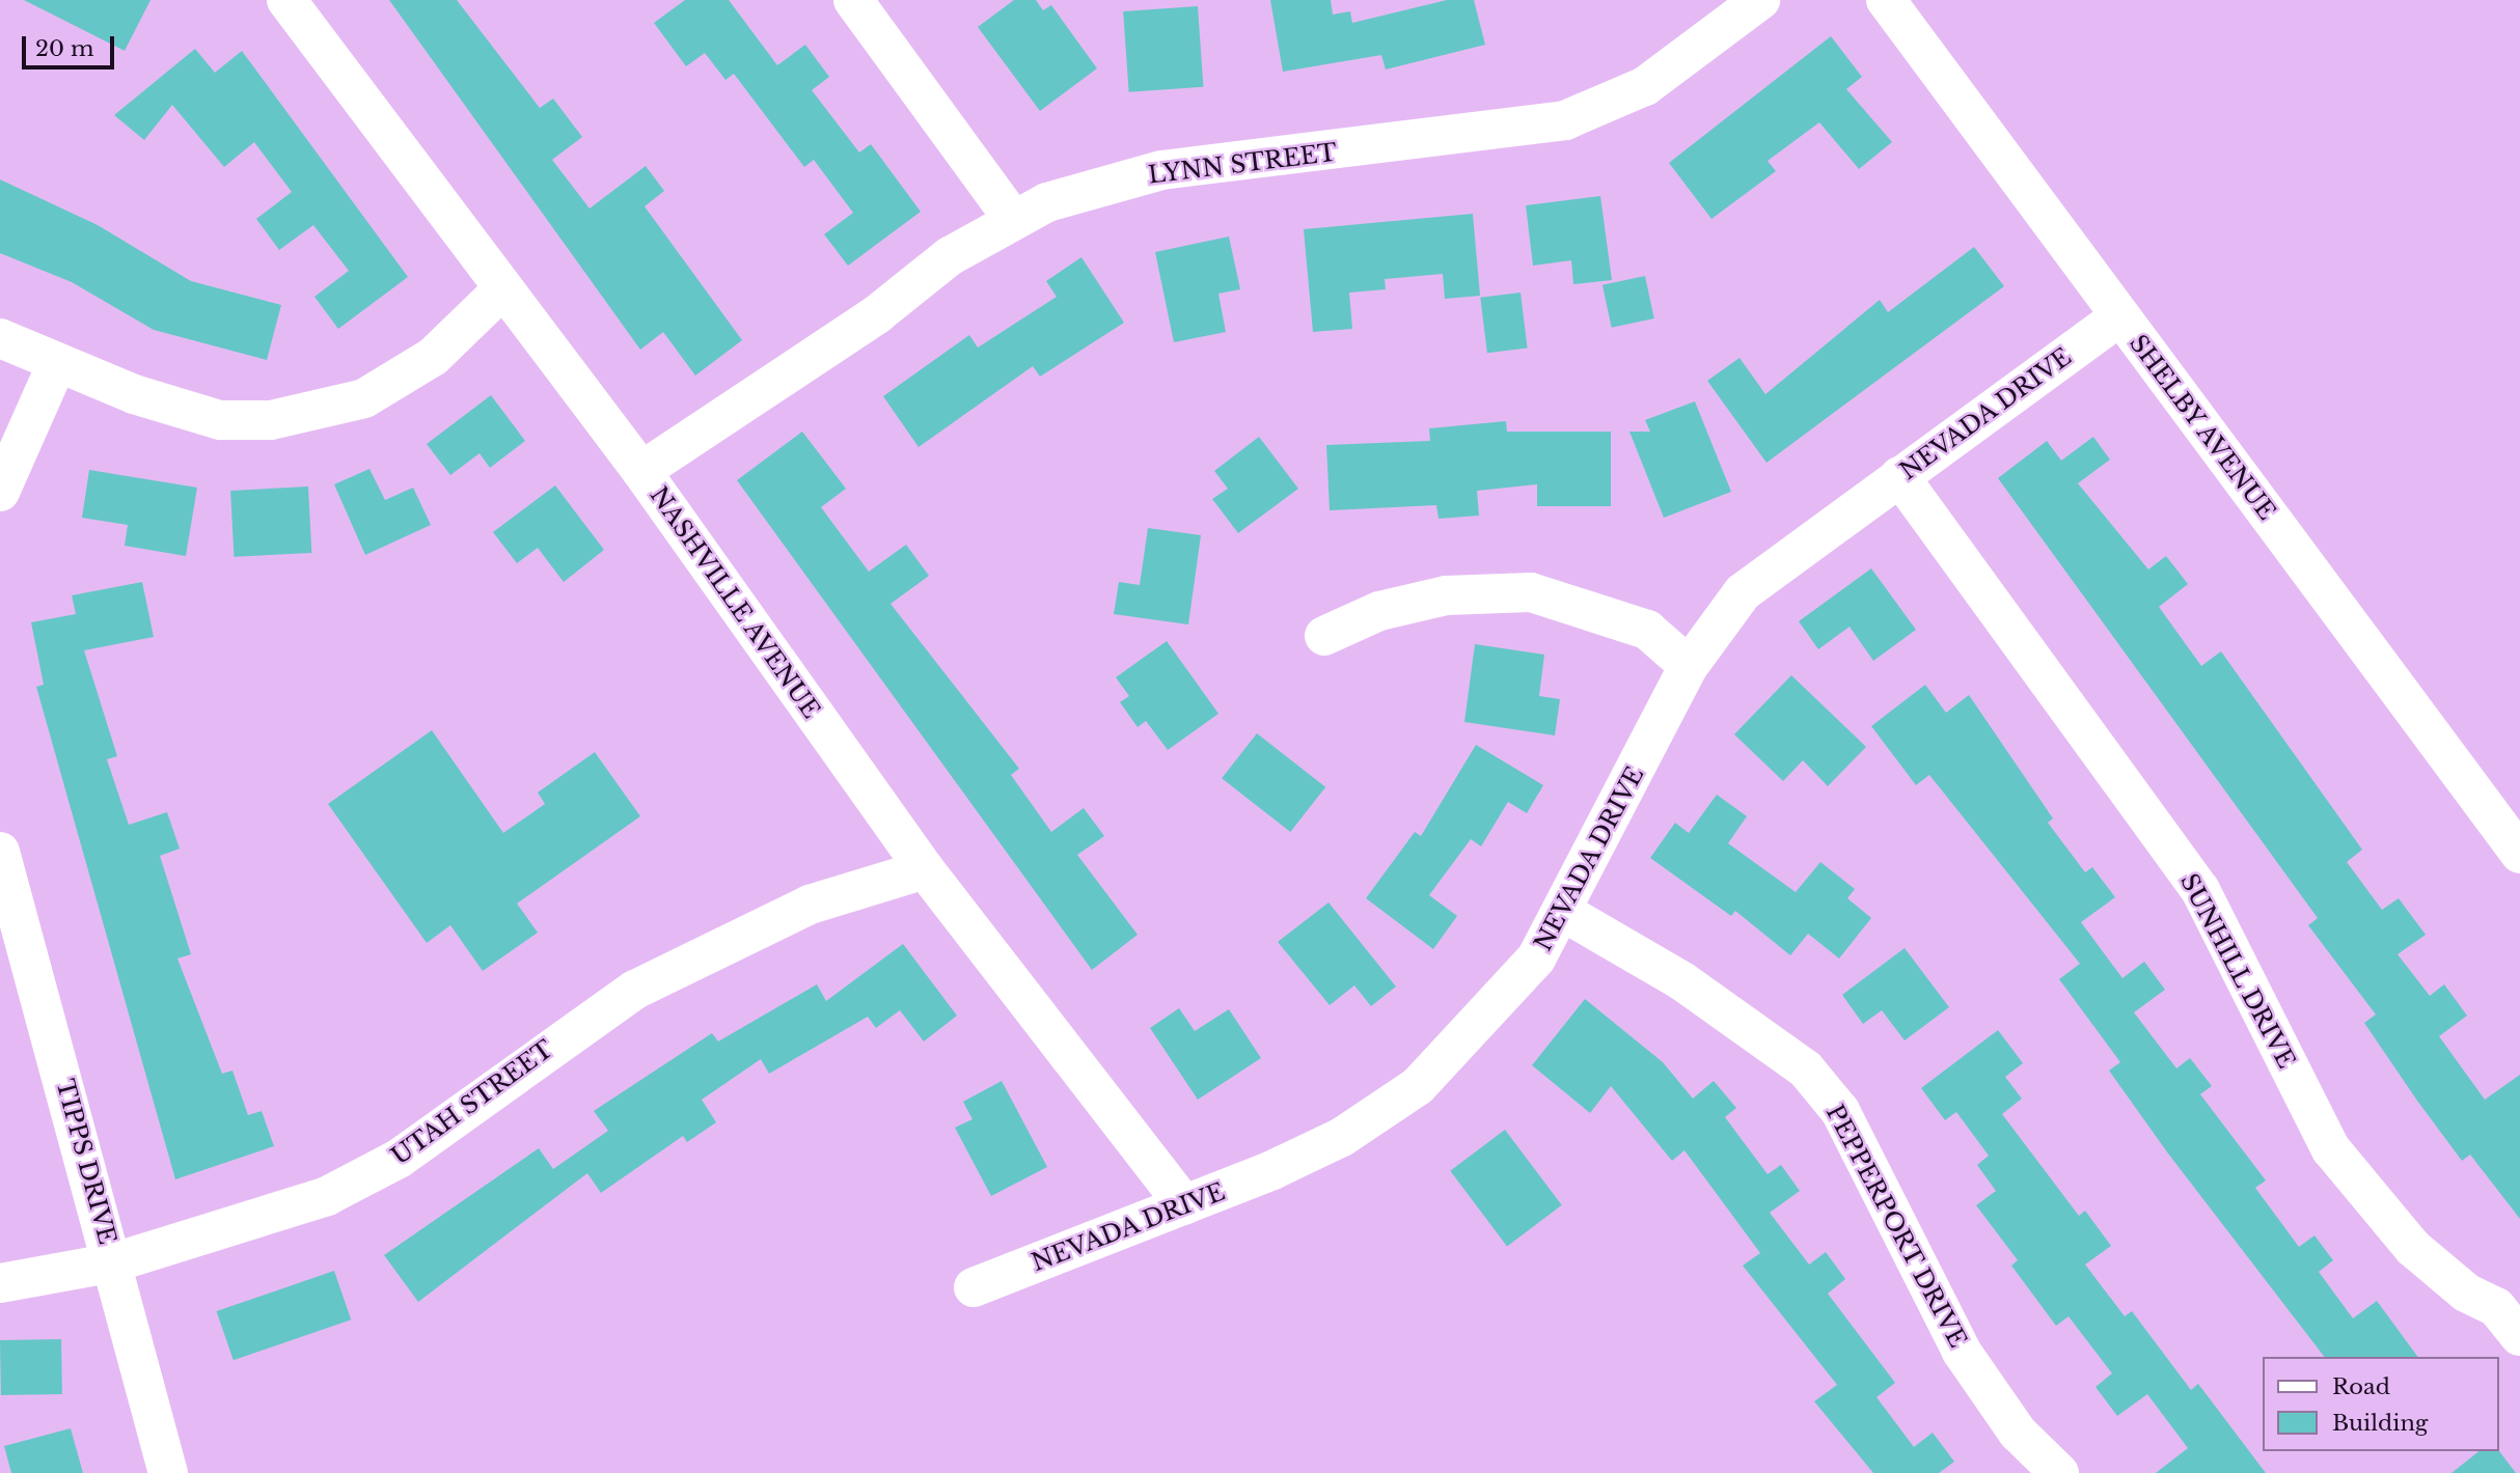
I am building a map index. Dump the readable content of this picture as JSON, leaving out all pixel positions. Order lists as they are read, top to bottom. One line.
{"streets":{"street":["LYNN STREET","NEVADA DRIVE","SHELBY AVENUE","NASHVILLE AVENUE","SUNHILL DRIVE","UTAH STREET","TIPPS DRIVE","PEPPERPORT DRIVE"]},"crossings":[["LYNN STREET","NASHVILLE AVENUE"],["NEVADA DRIVE","SHELBY AVENUE"],["NEVADA DRIVE","NASHVILLE AVENUE"],["NEVADA DRIVE","SUNHILL DRIVE"],["NEVADA DRIVE","PEPPERPORT DRIVE"],["NASHVILLE AVENUE","UTAH STREET"],["UTAH STREET","TIPPS DRIVE"]],"legend":["Road","Building"],"scale_bar":"20 m"}
